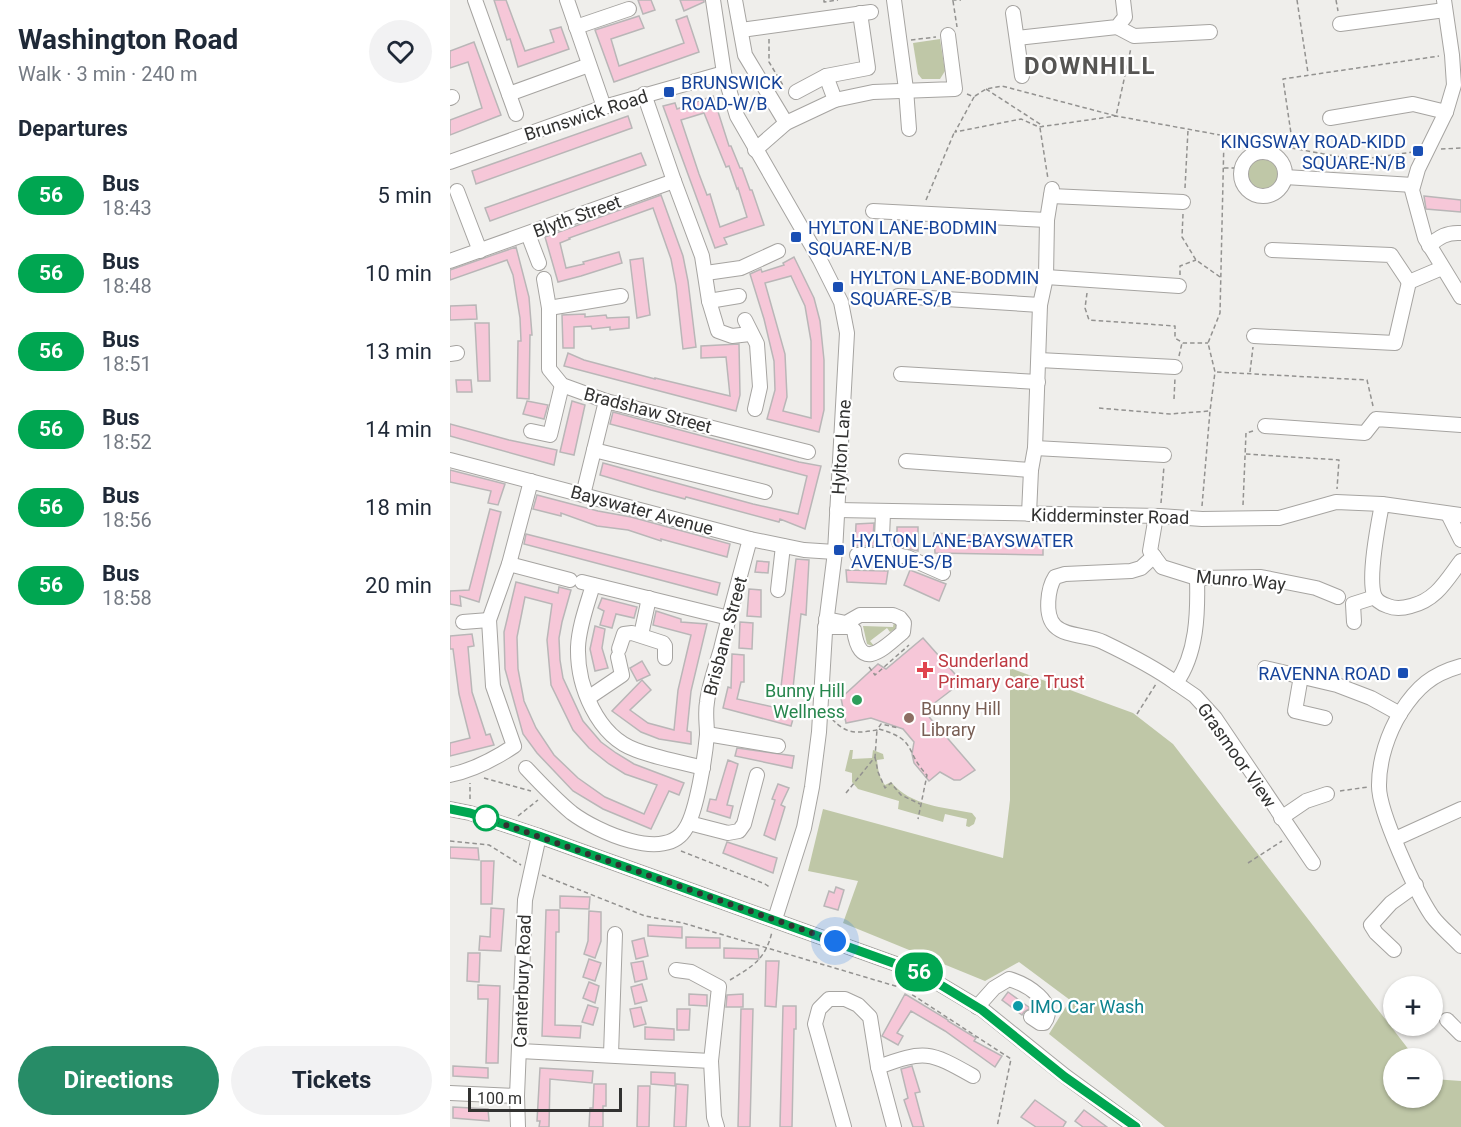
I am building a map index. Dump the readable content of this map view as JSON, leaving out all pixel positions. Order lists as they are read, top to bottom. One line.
{"streets":{"street":["Brunswick Road","Blyth Street","Bradshaw Street","Hylton Lane","Bayswater Avenue","Kidderminster Road","Munro Way","Brisbane Street","Grasmoor View","Canterbury Road"]},"crossings":[["Brunswick Road","Hylton Lane"],["Hylton Lane","Bayswater Avenue"],["Hylton Lane","Kidderminster Road"],["Bayswater Avenue","Brisbane Street"],["Munro Way","Grasmoor View"]],"districts":["DOWNHILL"],"places":{"transit":["BRUNSWICK ROAD-W/B","KINGSWAY ROAD-KIDD SQUARE-N/B","HYLTON LANE-BODMIN SQUARE-N/B","HYLTON LANE-BODMIN SQUARE-S/B","HYLTON LANE-BAYSWATER AVENUE-S/B","RAVENNA ROAD"],"health":["Sunderland Primary care Trust"],"other":["Bunny Hill Wellness","Bunny Hill Library","IMO Car Wash"]},"lines":["bus line 56"],"scale_bar":"100 m","page":{"heading":[["Washington Road","Walk · 3 min · 240 m"],"Departures"],"on_map":"56","list":[{"mark":"56","name":"Bus","note":"18:43","value":"5 min"},{"mark":"56","name":"Bus","note":"18:48","value":"10 min"},{"mark":"56","name":"Bus","note":"18:51","value":"13 min"},{"mark":"56","name":"Bus","note":"18:52","value":"14 min"},{"mark":"56","name":"Bus","note":"18:56","value":"18 min"},{"mark":"56","name":"Bus","note":"18:58","value":"20 min"}],"map_buttons":["+","−"],"buttons":["Directions","Tickets"],"scale":"100 m"}}
